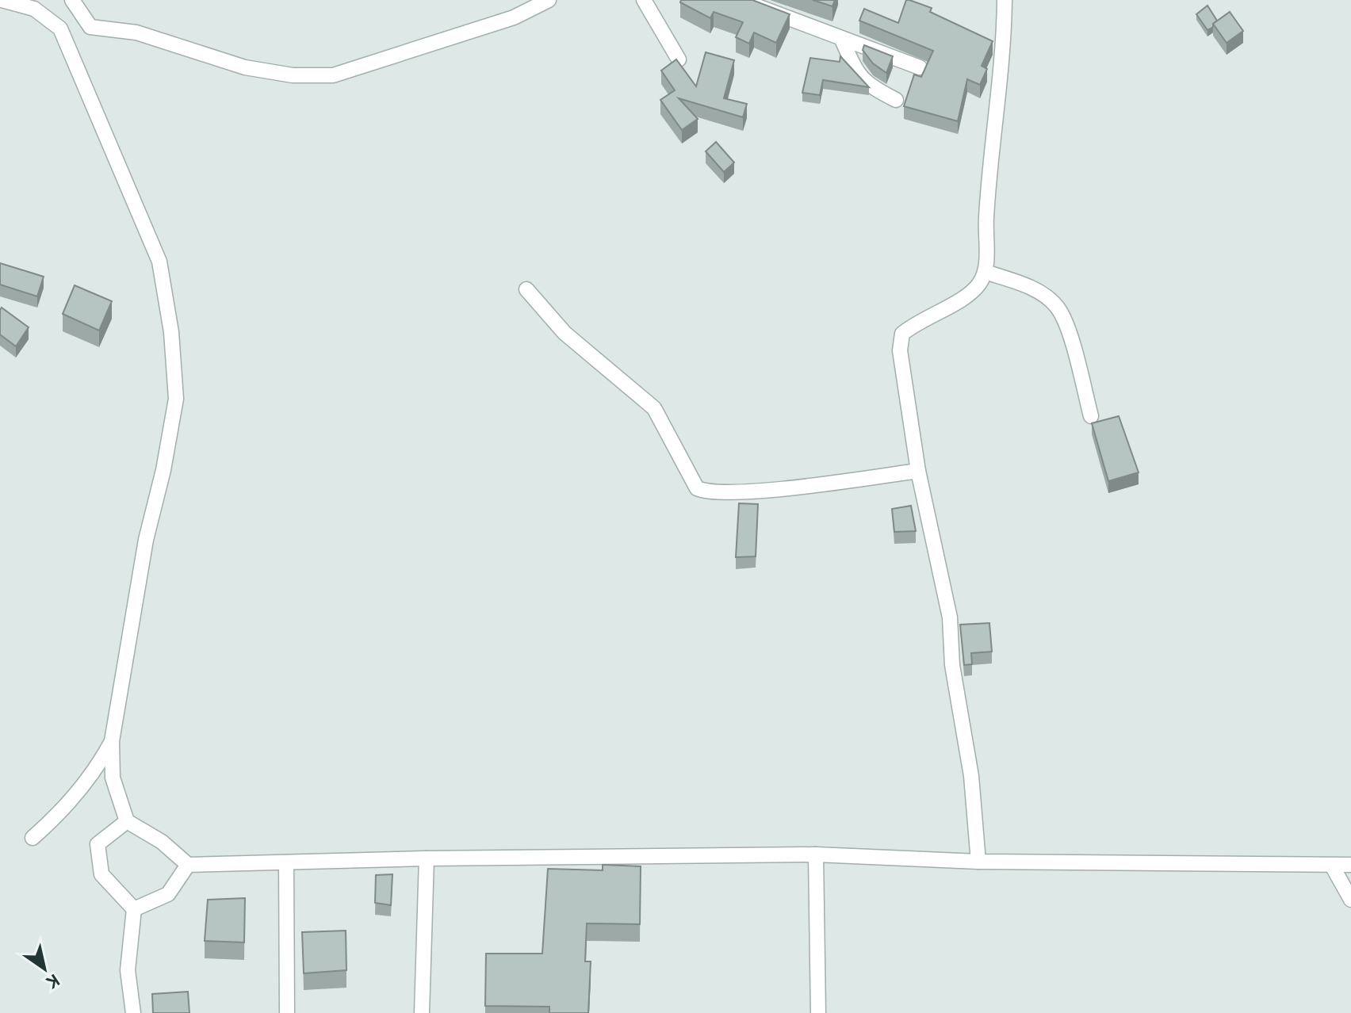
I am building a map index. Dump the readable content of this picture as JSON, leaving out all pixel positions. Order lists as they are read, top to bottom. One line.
{"north":"bottom right"}
